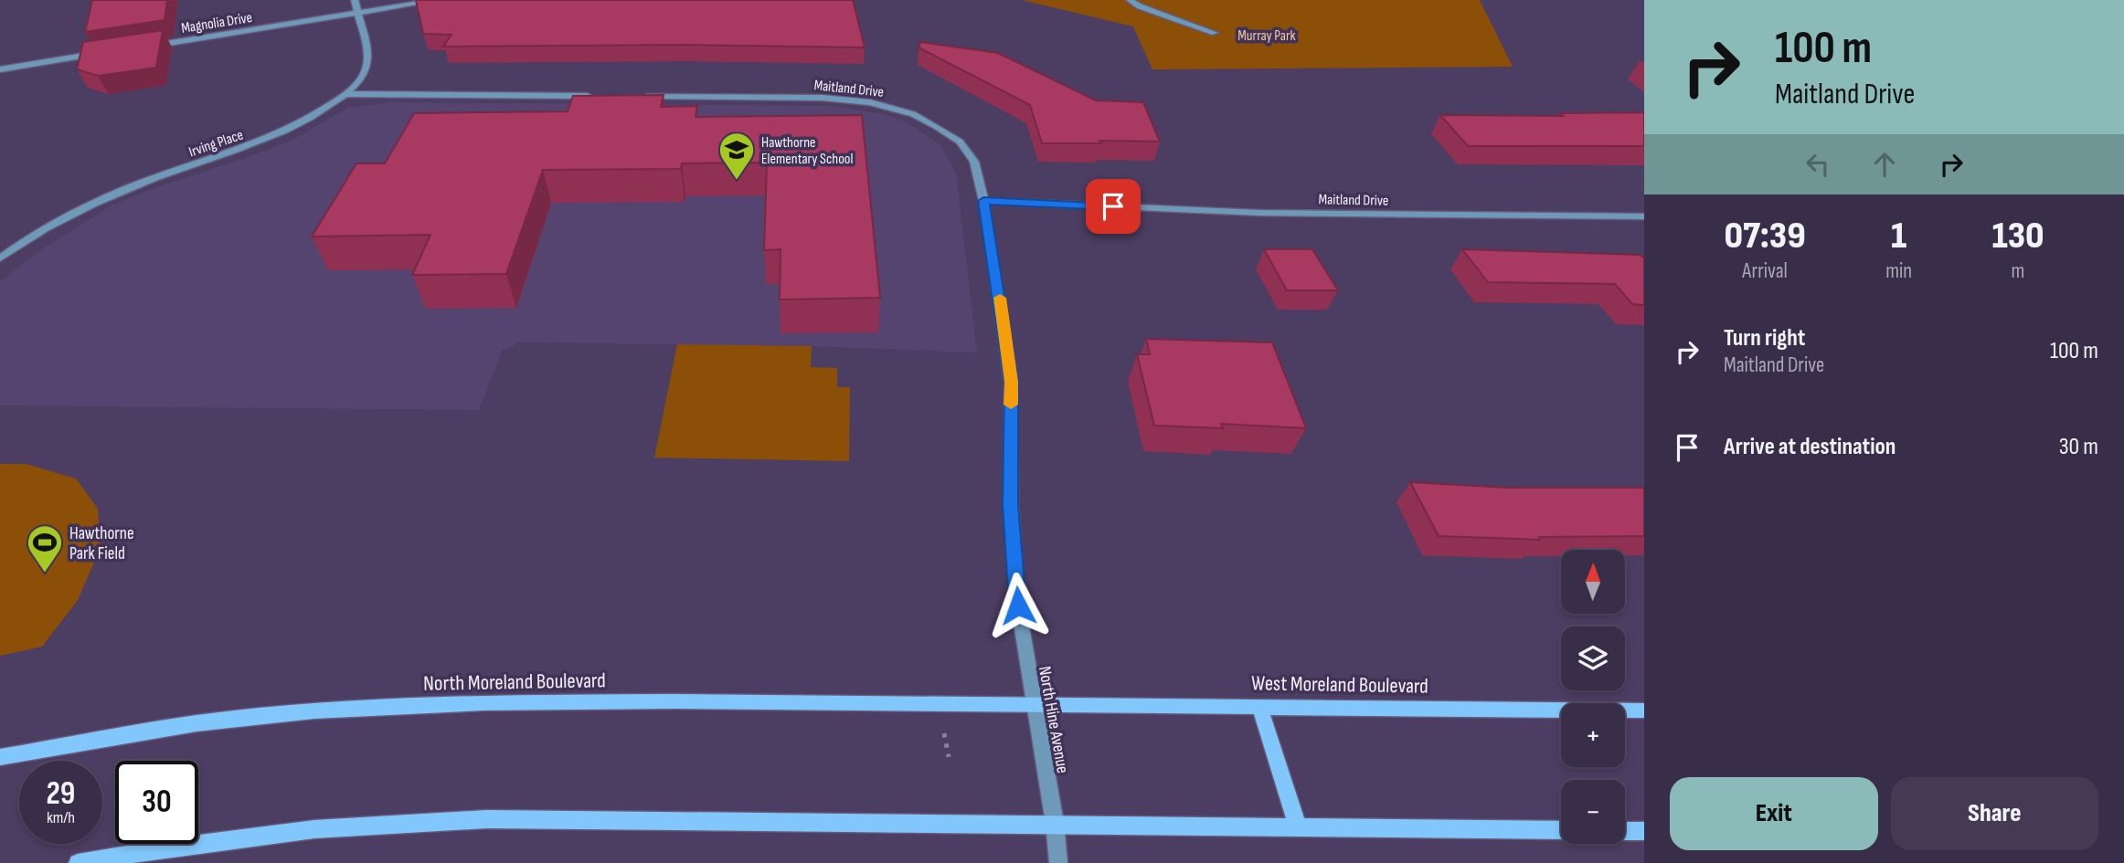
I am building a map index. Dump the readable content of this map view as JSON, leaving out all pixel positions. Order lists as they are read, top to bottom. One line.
{"streets":{"street":["Magnolia Drive","Maitland Drive","Irving Place","North Moreland Boulevard","West Moreland Boulevard","North Hine Avenue"]},"crossings":[["Magnolia Drive","Irving Place"],["Maitland Drive","North Hine Avenue"],["North Moreland Boulevard","West Moreland Boulevard"],["North Moreland Boulevard","North Hine Avenue"],["West Moreland Boulevard","North Hine Avenue"]],"parks":["Murray Park"],"places":{"school or university":["Hawthorne Elementary School"],"sports":["Hawthorne Park Field"]},"north":"top","page":{"turn":["100 m","Maitland Drive"],"eta":["07:39","Arrival","1","min","130","m"],"list":[{"name":"Turn right","note":"Maitland Drive","value":"100 m"},{"name":"Arrive at destination","value":"30 m"}],"map_buttons":["+","−"],"speed":"29 km/h","limit":"30","buttons":["Exit","Share"]}}
